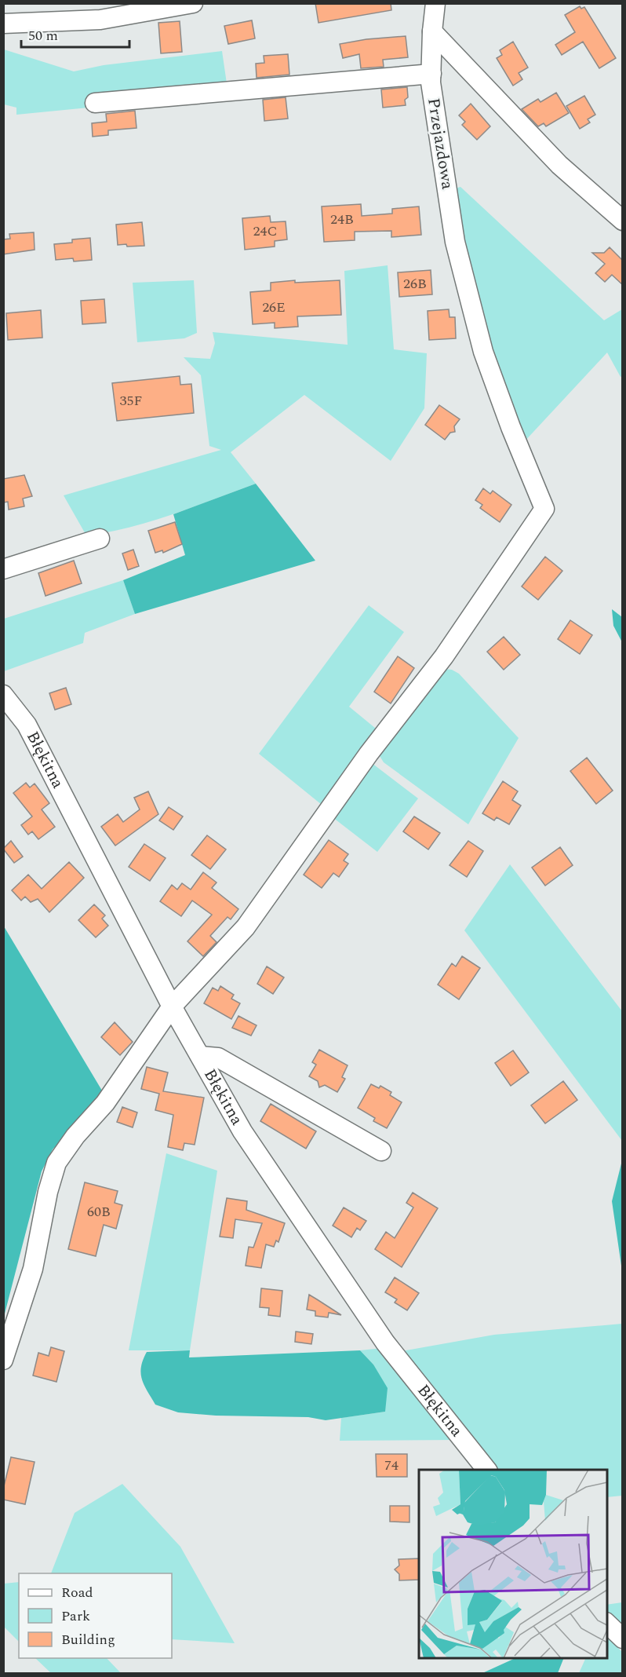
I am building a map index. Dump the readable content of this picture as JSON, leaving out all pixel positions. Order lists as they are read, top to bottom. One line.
{"streets":{"street":["Przejazdowa","Błękitna"]},"crossings":[["Przejazdowa","Błękitna"]],"house_numbers":["24B","24C","26B","26E","35F","60B","74"],"legend":["Road","Park","Building"],"scale_bar":"50 m"}
